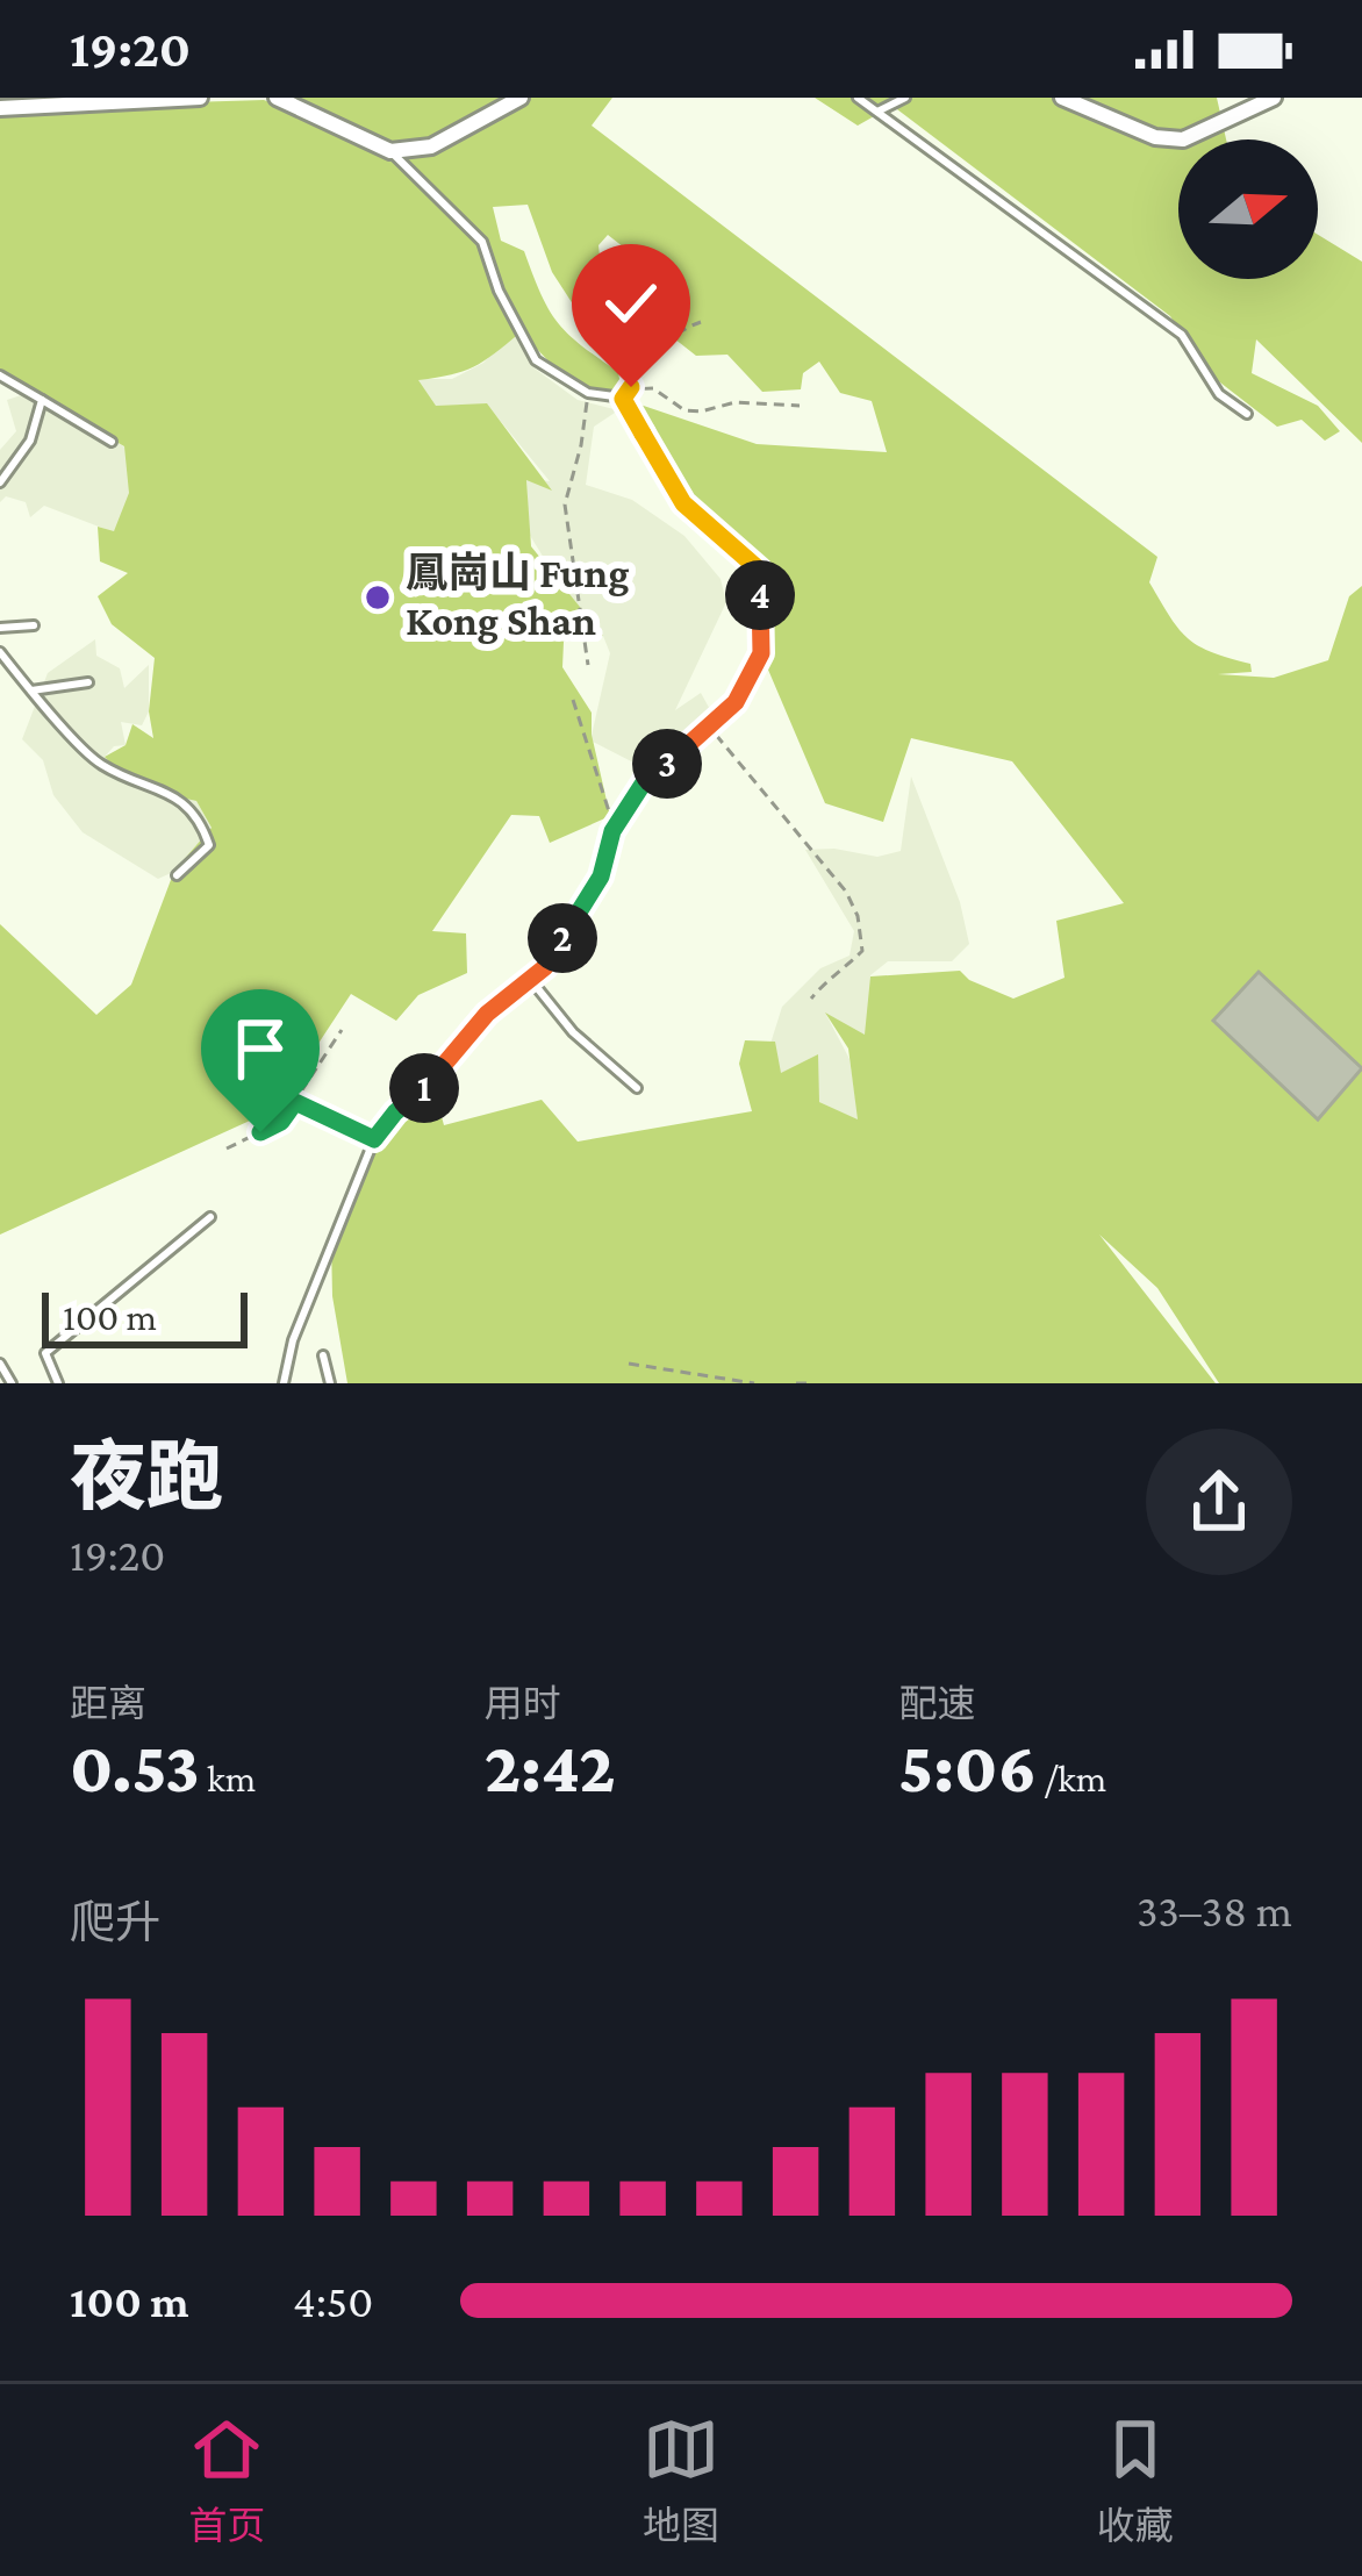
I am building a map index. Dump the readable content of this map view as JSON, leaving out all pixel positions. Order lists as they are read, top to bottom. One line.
{"places":["鳳崗山 Fung Kong Shan"],"scale_bar":"100 m","north":"right","page":{"status":"19:20","pins":["4","3","2","1"],"scale":"100 m","heading":["夜跑","19:20"],"stats":[["距离","0.53 km"],["用时","2:42"],["配速","5:06 /km"]],"chart":["爬升","33–38 m"],"list":[{"name":"100 m","note":"4:50"}],"tabs":["首页","地图","收藏"]}}
